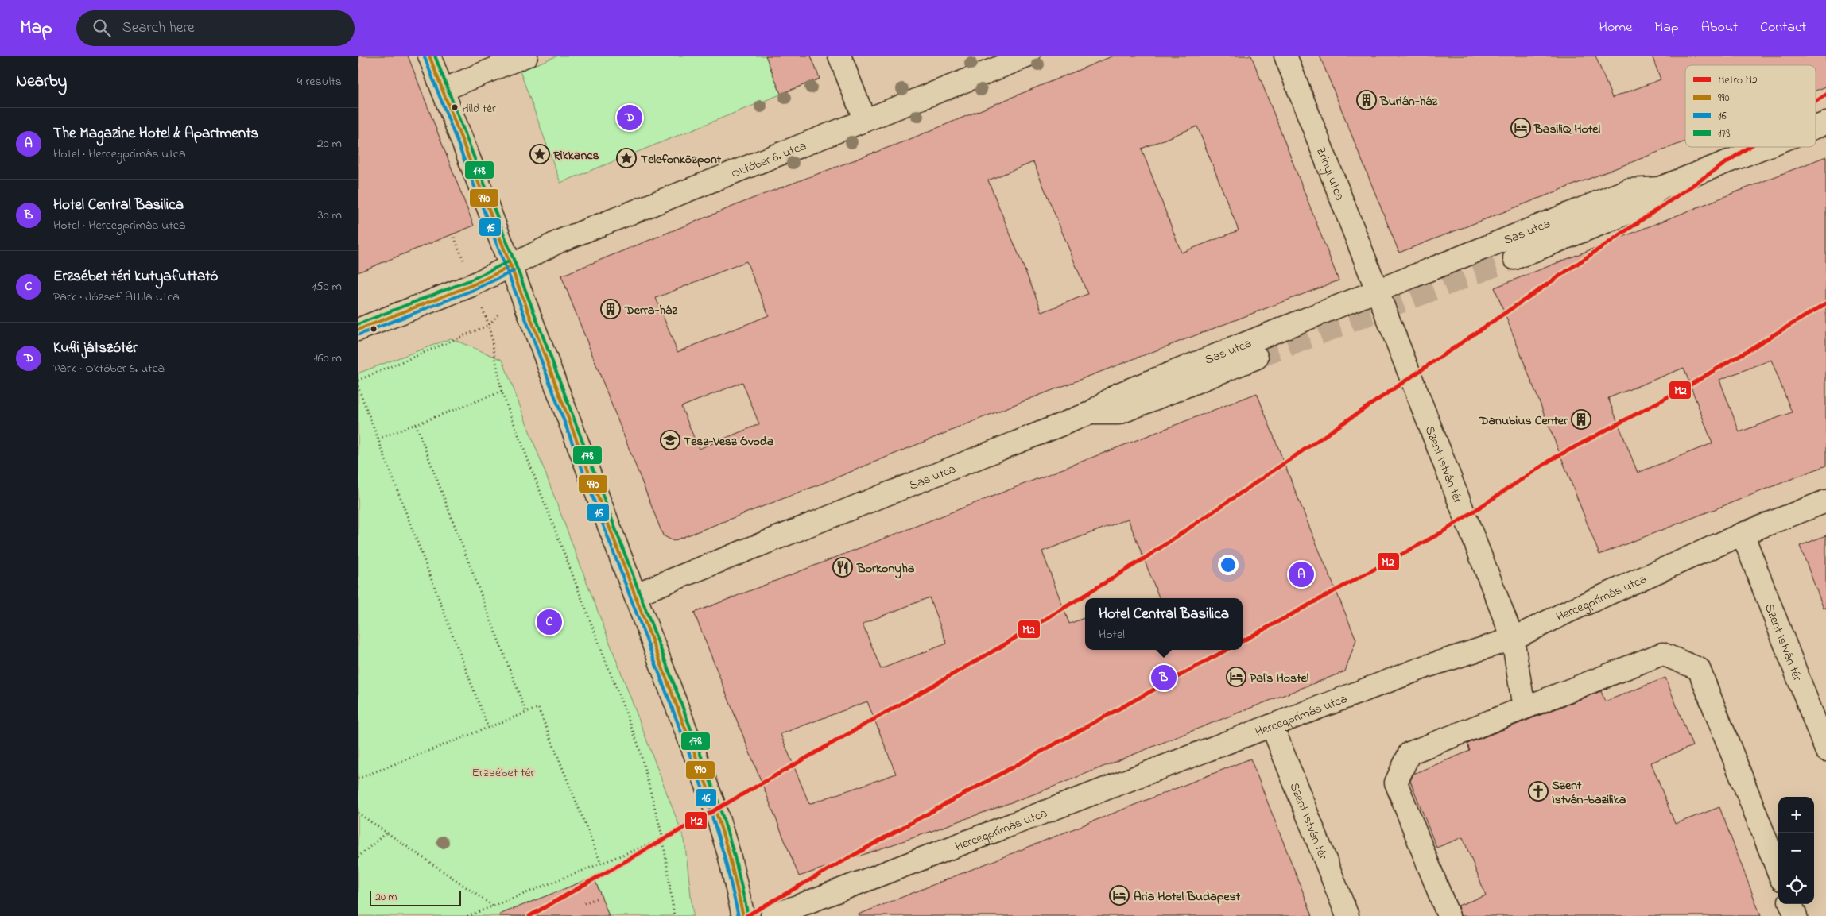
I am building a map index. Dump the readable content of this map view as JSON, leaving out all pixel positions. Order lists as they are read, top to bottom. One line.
{"streets":{"street":["Október 6. utca","Zrínyi utca","Sas utca","Szent István tér","Hercegprímás utca"]},"crossings":[["Zrínyi utca","Sas utca"],["Zrínyi utca","Szent István tér"],["Sas utca","Szent István tér"],["Szent István tér","Hercegprímás utca"]],"parks":["Erzsébet tér"],"places":{"building":["Burián-ház","Derra-ház","Danubius Center"],"other":["Hild tér"],"hotel":["BasiliQ Hotel","Pal's Hostel","Aria Hotel Budapest"],"place":["Rikkancs","Telefonközpont"],"school or university":["Tesz-Vesz Óvoda"],"restaurant":["Borkonyha"],"church":["Szent István-bazilika"]},"lines":["transit line 990","transit line 178","transit line 16","metro line M2"],"legend":["Metro M2","990","16","178"],"scale_bar":"20 m","page":{"header":"Map","search":"Search here","nav":["Home","Map","About","Contact"],"heading":["Nearby","4 results"],"pins":["D","A","C","B"],"list":[{"mark":"A","name":"The Magazine Hotel & Apartments","note":"Hotel · Hercegprímás utca","value":"20 m"},{"mark":"B","name":"Hotel Central Basilica","note":"Hotel · Hercegprímás utca","value":"30 m"},{"mark":"C","name":"Erzsébet téri kutyafuttató","note":"Park · József Attila utca","value":"150 m"},{"mark":"D","name":"Kufli játszótér","note":"Park · Október 6. utca","value":"160 m"}],"popup":["Hotel Central Basilica","Hotel"],"map_buttons":["+","−"],"scale":"20 m"}}
